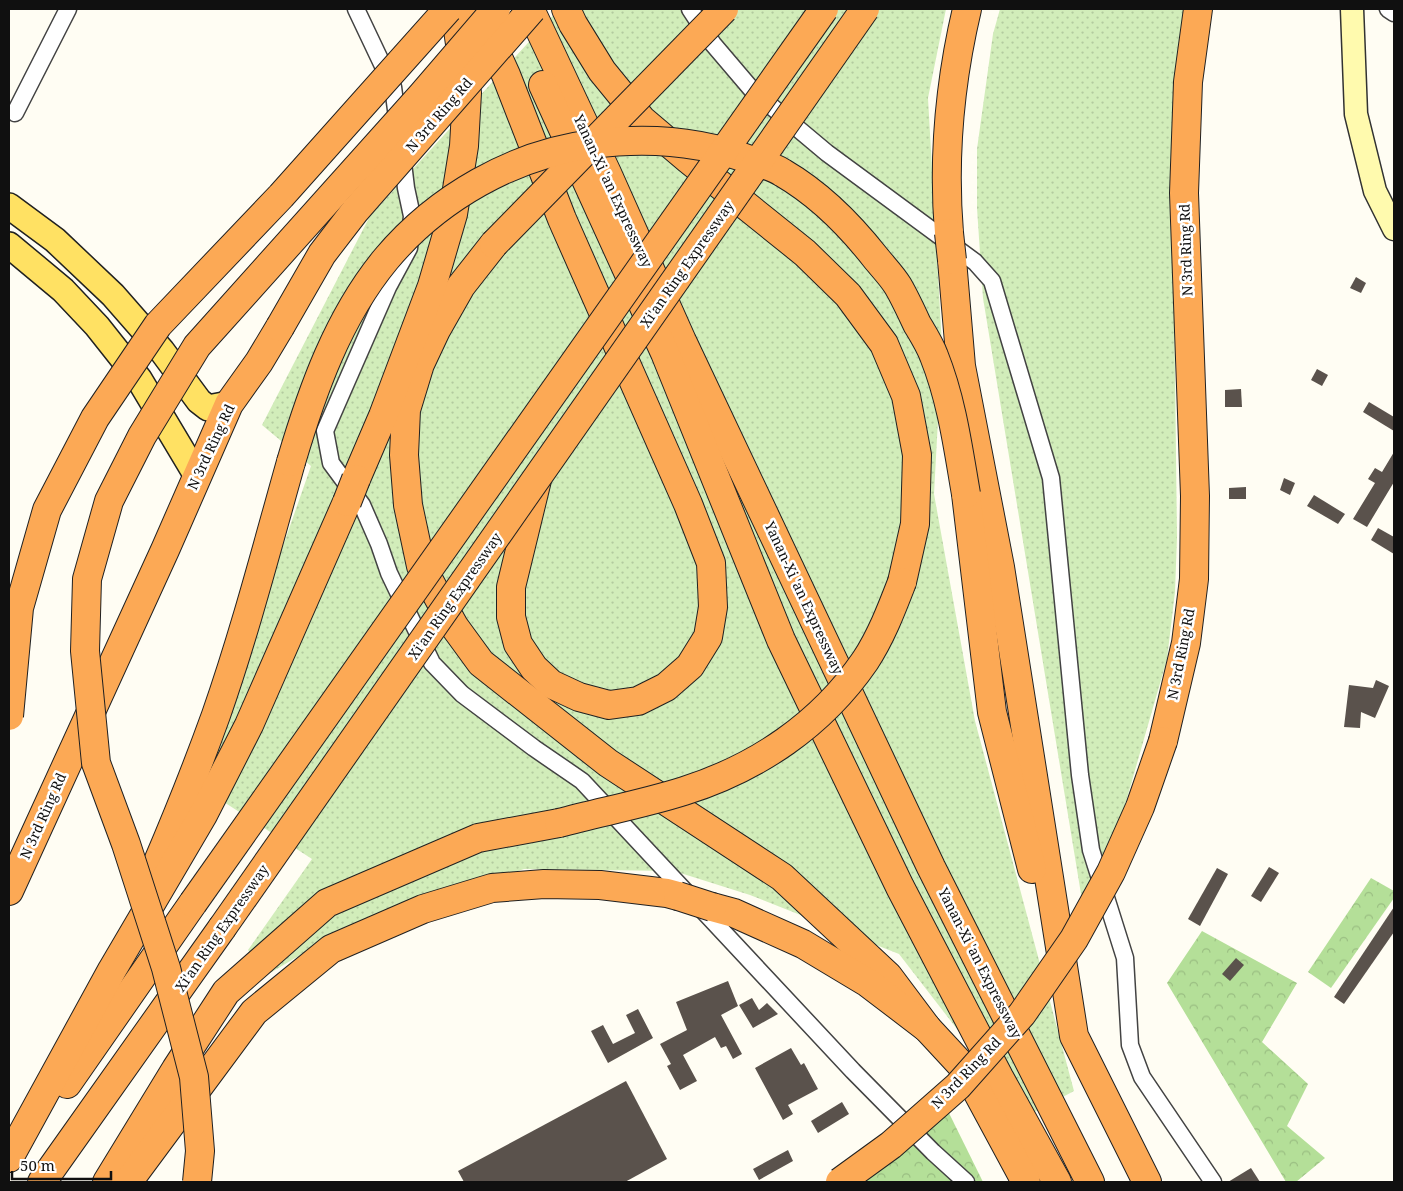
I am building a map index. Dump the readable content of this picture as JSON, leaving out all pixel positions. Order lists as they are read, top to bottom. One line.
{"streets":{"highway":["N 3rd Ring Rd","Yanan-Xi 'an Expressway","Xi'an Ring Expressway"]},"crossings":[["N 3rd Ring Rd","Yanan-Xi 'an Expressway"]],"scale_bar":"50 m"}
